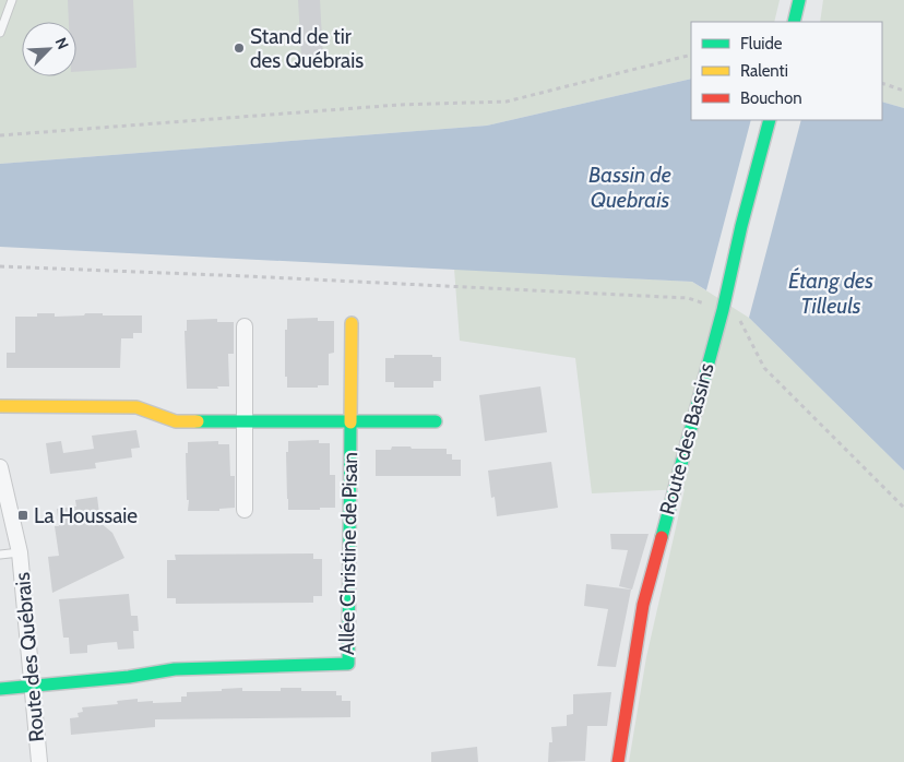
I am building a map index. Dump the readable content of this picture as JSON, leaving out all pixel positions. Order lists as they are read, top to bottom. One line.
{"streets":{"street":["Route des Bassins","Allée Christine de Pisan","Route des Québrais"]},"crossings":[["Allée Christine de Pisan","Route des Québrais"]],"water":["Bassin de Quebrais","Étang des Tilleuls"],"places":{"other":["Stand de tir des Québrais"],"transit":["La Houssaie"]},"legend":["Fluide","Ralenti","Bouchon"],"north":"top right"}
